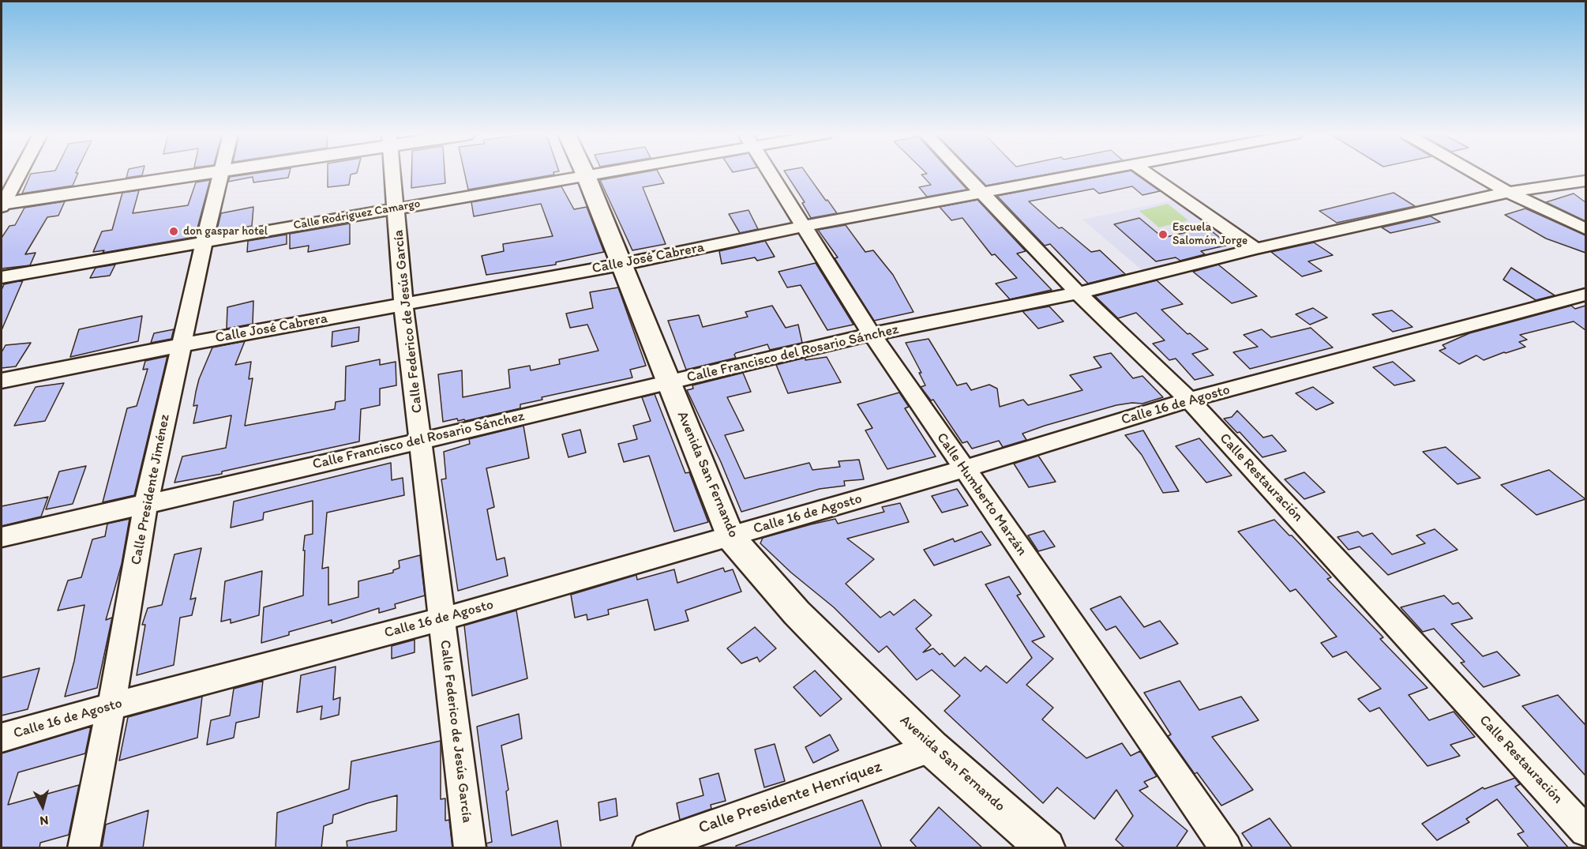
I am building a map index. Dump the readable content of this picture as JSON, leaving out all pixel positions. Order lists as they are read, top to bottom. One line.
{"streets":{"street":["Calle Rodríguez Camargo","Calle José Cabrera","Calle Federico de Jesús García","Calle Francisco del Rosario Sánchez","Calle 16 de Agosto","Avenida San Fernando","Calle Restauración","Calle Presidente Jiménez","Calle Humberto Marzán","Calle Presidente Henríquez"]},"crossings":[["Calle Rodríguez Camargo","Calle Federico de Jesús García"],["Calle Rodríguez Camargo","Avenida San Fernando"],["Calle Rodríguez Camargo","Calle Presidente Jiménez"],["Calle José Cabrera","Calle Federico de Jesús García"],["Calle José Cabrera","Avenida San Fernando"],["Calle José Cabrera","Calle Restauración"],["Calle José Cabrera","Calle Presidente Jiménez"],["Calle José Cabrera","Calle Humberto Marzán"],["Calle Federico de Jesús García","Calle Francisco del Rosario Sánchez"],["Calle Federico de Jesús García","Calle 16 de Agosto"],["Calle Francisco del Rosario Sánchez","Avenida San Fernando"],["Calle Francisco del Rosario Sánchez","Calle Restauración"],["Calle Francisco del Rosario Sánchez","Calle Presidente Jiménez"],["Calle Francisco del Rosario Sánchez","Calle Humberto Marzán"],["Calle 16 de Agosto","Avenida San Fernando"],["Calle 16 de Agosto","Calle Restauración"],["Calle 16 de Agosto","Calle Presidente Jiménez"],["Calle 16 de Agosto","Calle Humberto Marzán"],["Avenida San Fernando","Calle Presidente Henríquez"]],"places":["don gaspar hotel","Escuela Salomón Jorge"],"north":"bottom"}
